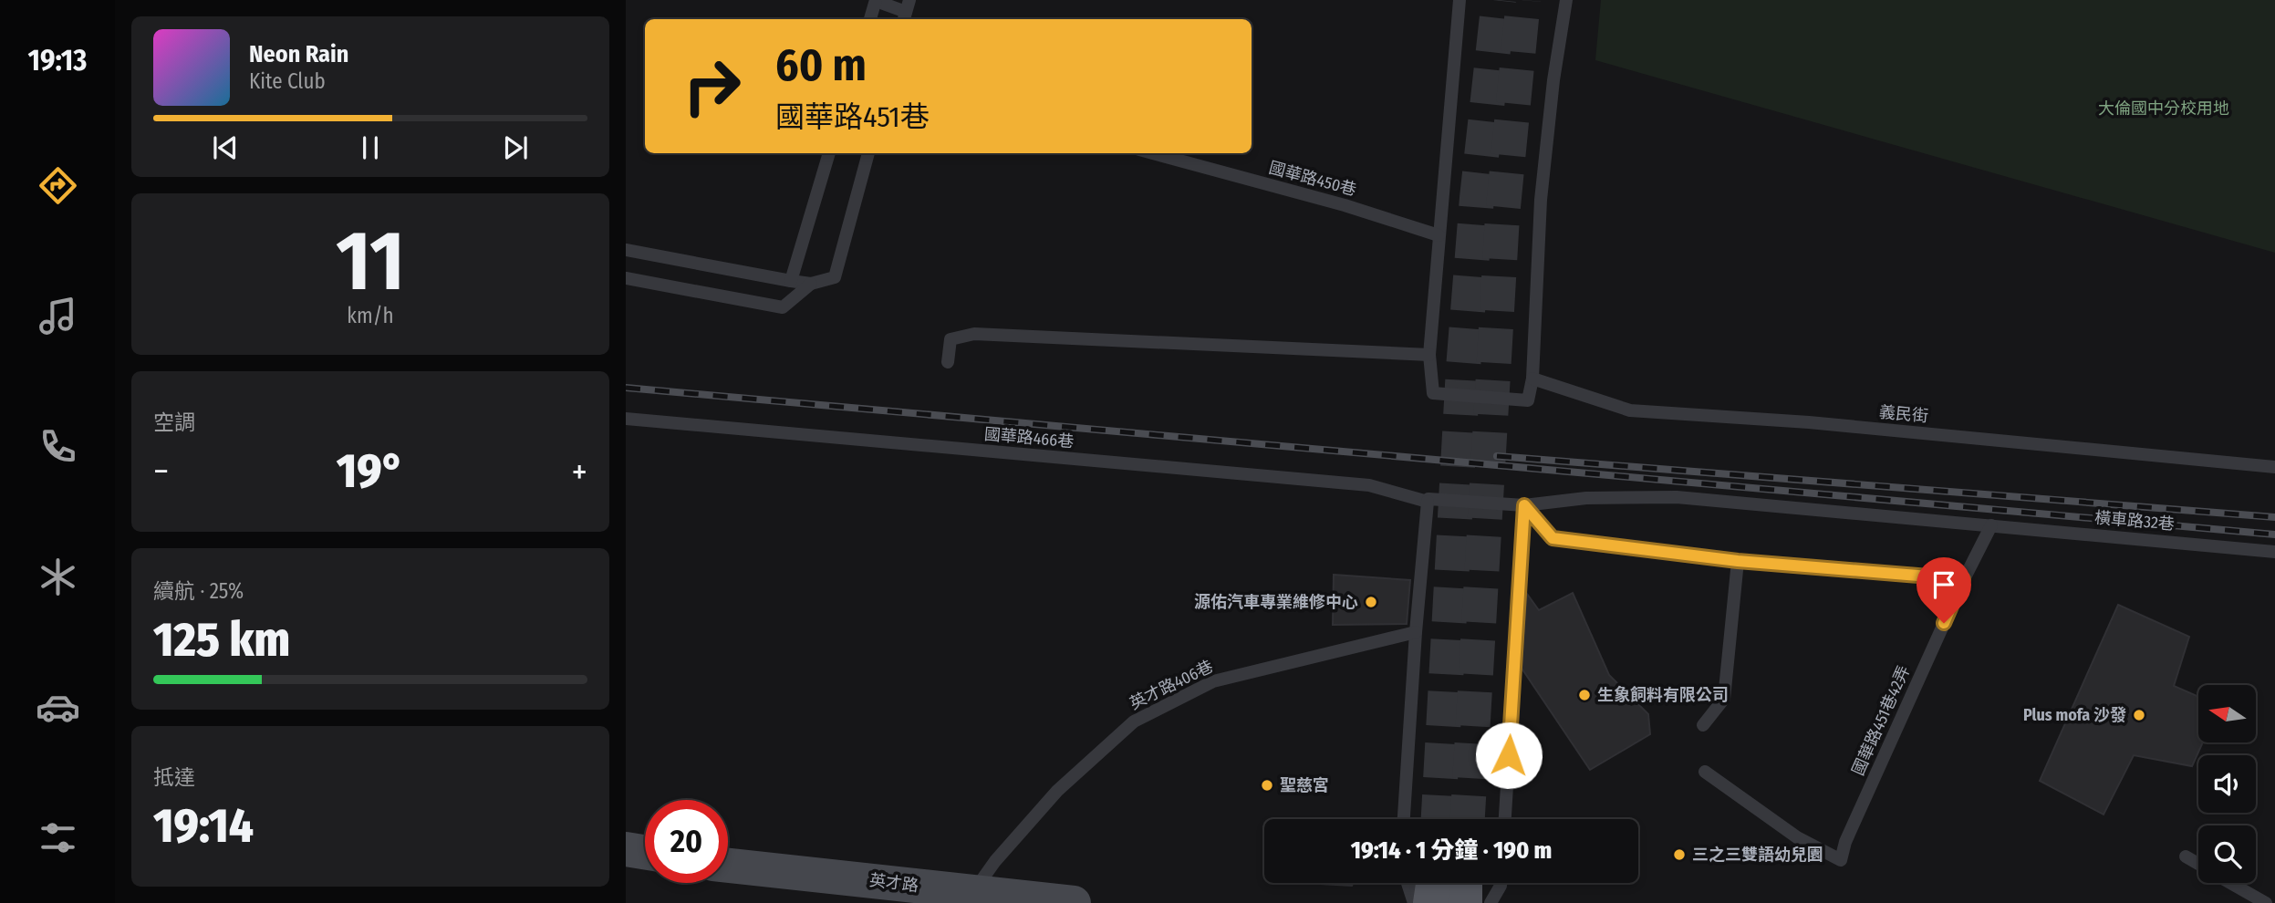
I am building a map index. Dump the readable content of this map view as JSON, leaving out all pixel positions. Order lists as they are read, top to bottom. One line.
{"streets":{"street":["英才路"],"lane":["國華路450巷","義民街","國華路466巷","橫車路32巷","英才路406巷","國華路451巷42弄"]},"crossings":[["國華路466巷","橫車路32巷"],["橫車路32巷","國華路451巷42弄"],["英才路406巷","英才路"]],"parks":["大倫國中分校用地"],"places":["源佑汽車專業維修中心","生象飼料有限公司","Plus mofa 沙發","聖慈宮","三之三雙語幼兒園"],"north":"left","page":{"tabs":"19:13","turn":["60 m","國華路451巷"],"song":["Neon Rain","Kite Club"],"tile":[["11","km/h"],"空調",["續航 · 25%","125 km"],["抵達","19:14"]],"heat":["−","19°","+"],"limit":"20","trip":"19:14 · 1 分鐘 · 190 m"}}
